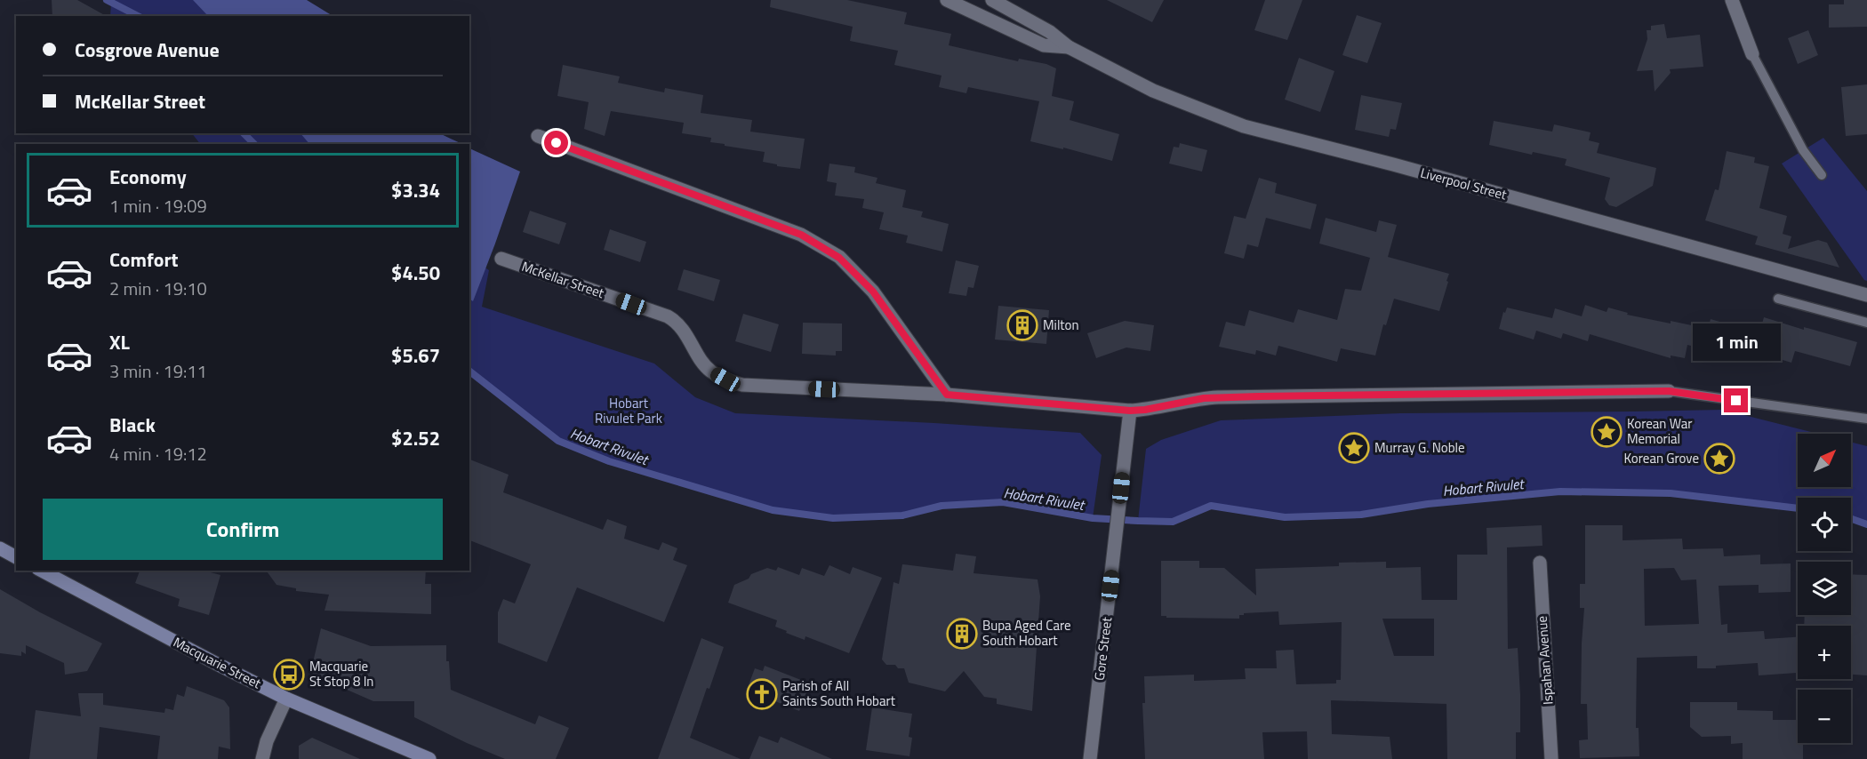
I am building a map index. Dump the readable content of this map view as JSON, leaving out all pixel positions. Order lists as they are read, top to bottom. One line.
{"streets":{"street":["Liverpool Street","McKellar Street","Gore Street","Ispahan Avenue","Macquarie Street"]},"crossings":[["McKellar Street","Gore Street"]],"water":["Hobart Rivulet"],"parks":["Hobart Rivulet Park"],"places":{"building":["Milton","Bupa Aged Care South Hobart"],"place":["Korean War Memorial","Murray G. Noble","Korean Grove"],"bus stop":["Macquarie St Stop 8 In"],"church":["Parish of All Saints South Hobart"]},"north":"top right","page":{"banner":["Cosgrove Avenue","McKellar Street"],"list":[{"name":"Economy","note":"1 min · 19:09","value":"$3.34"},{"name":"Comfort","note":"2 min · 19:10","value":"$4.50"},{"name":"XL","note":"3 min · 19:11","value":"$5.67"},{"name":"Black","note":"4 min · 19:12","value":"$2.52"}],"bubble":"1 min","map_buttons":["+","−"],"buttons":"Confirm"}}
